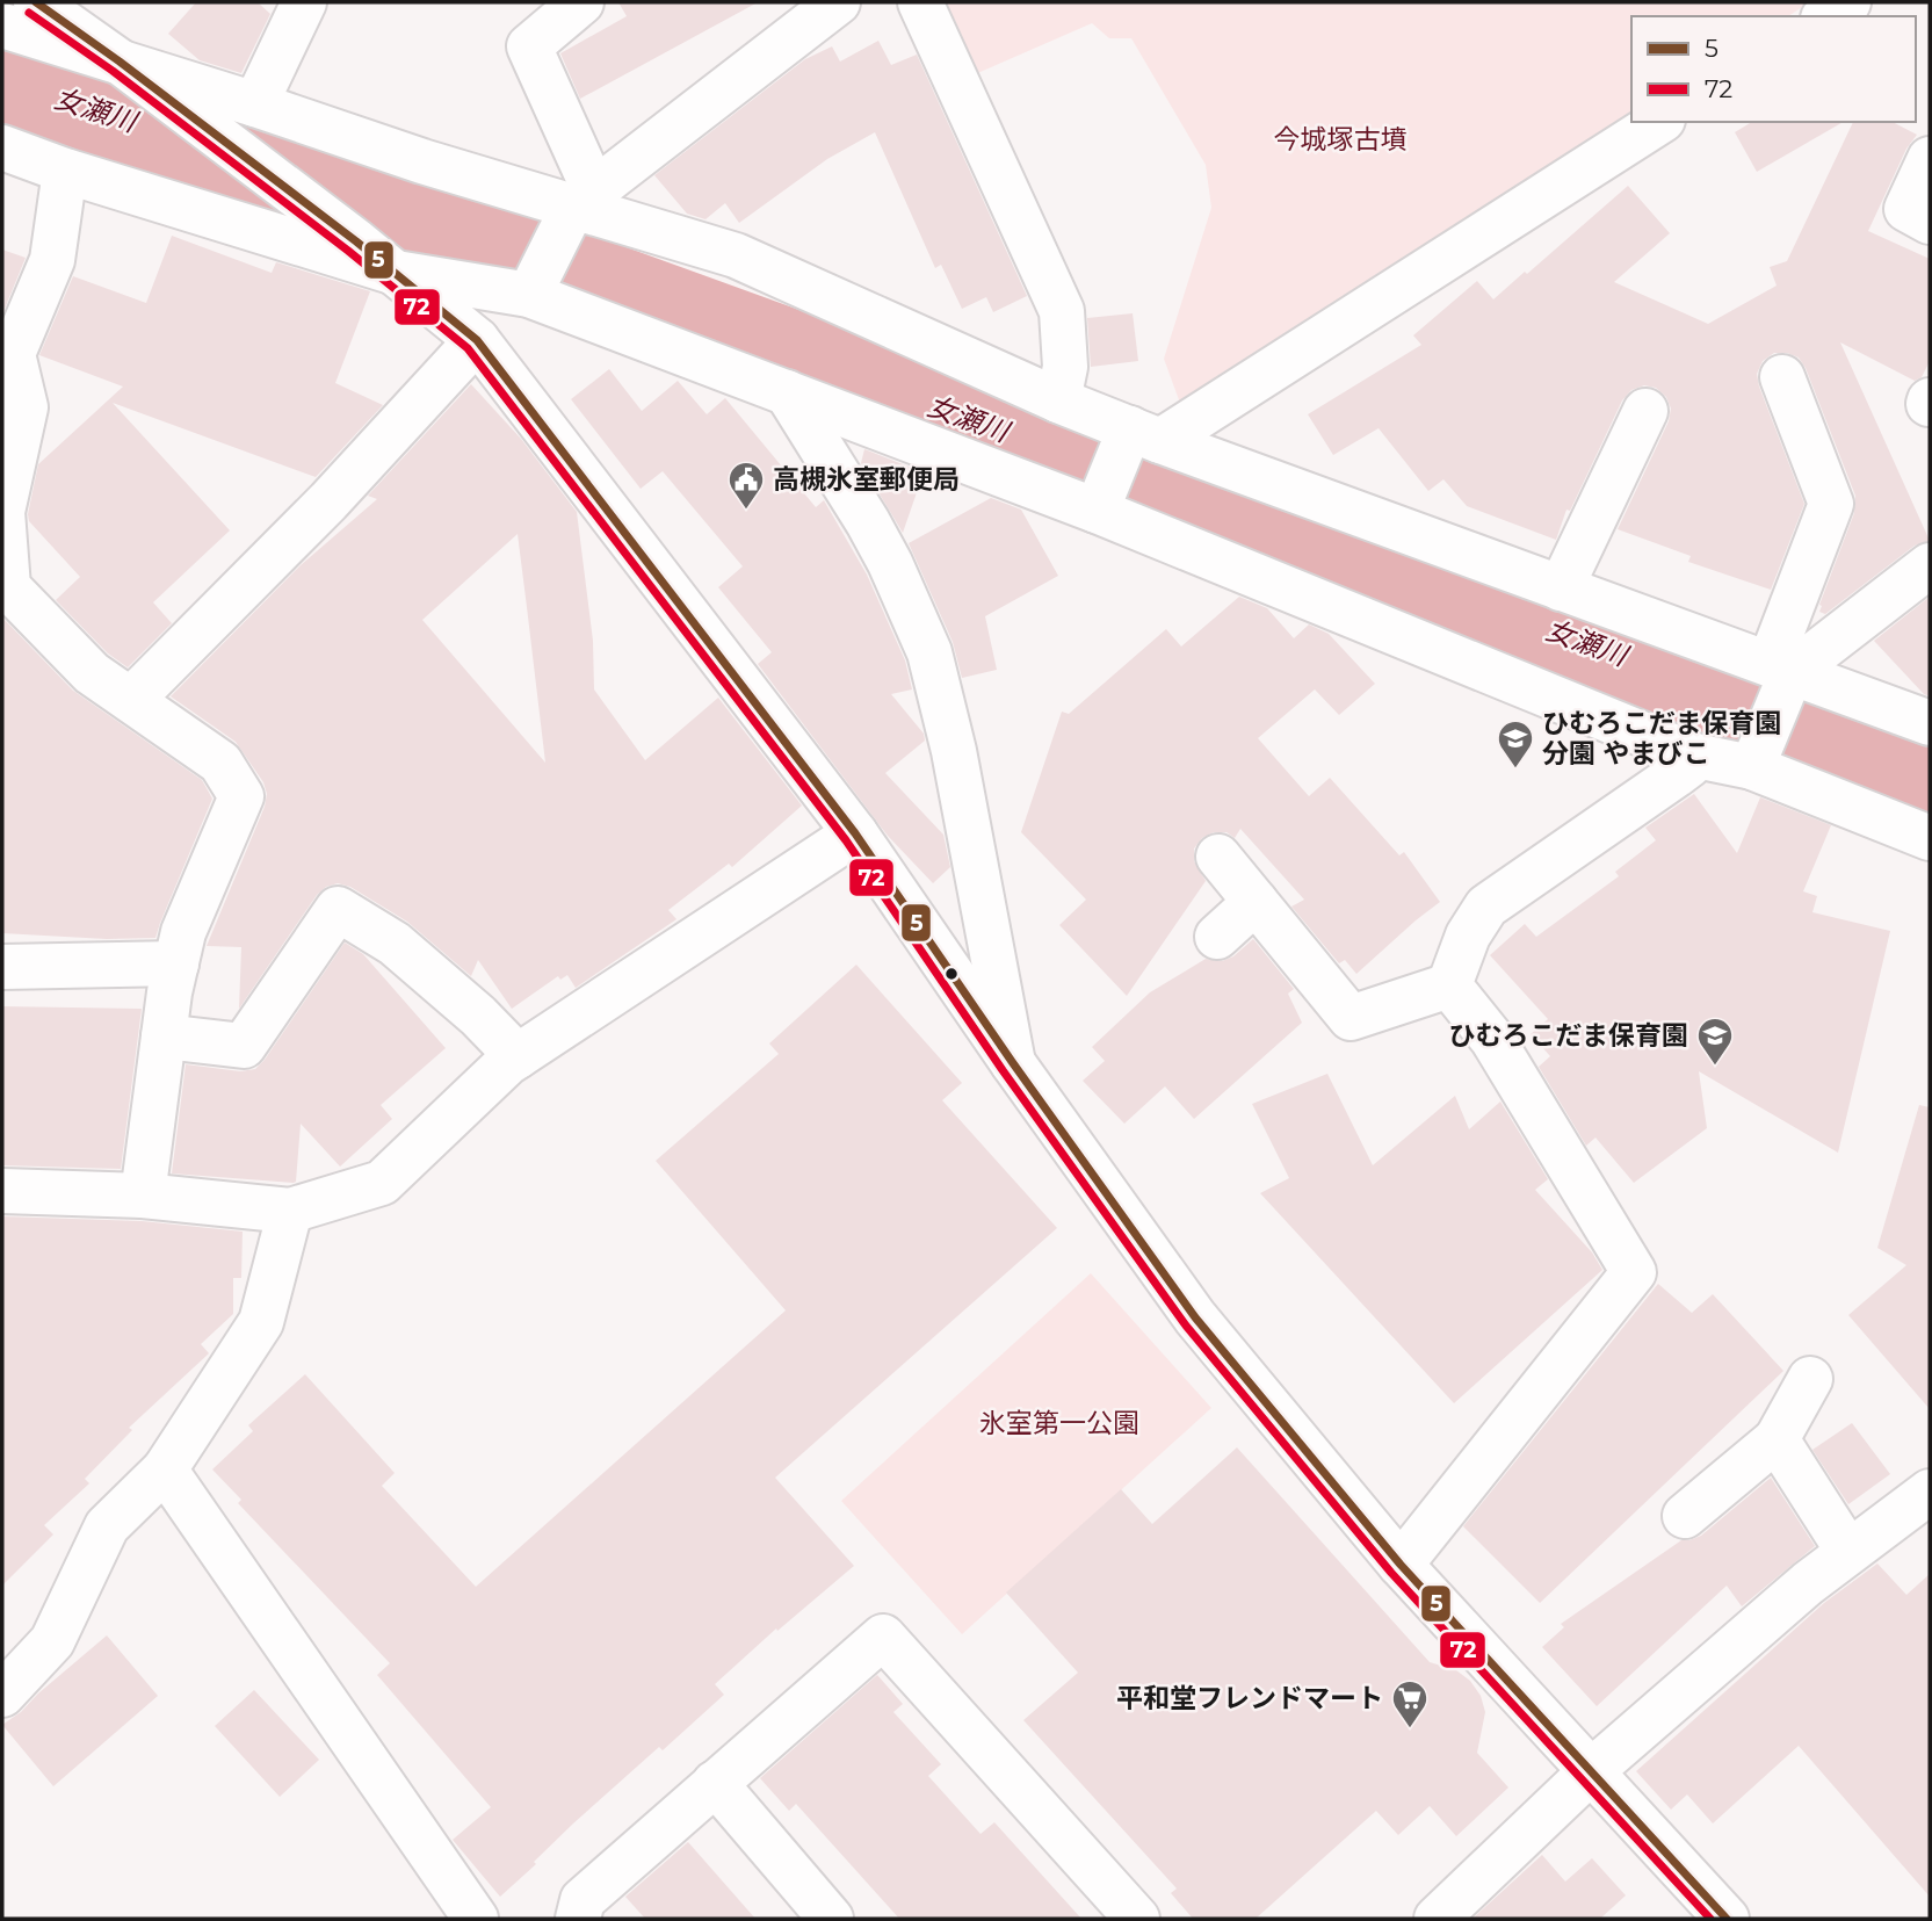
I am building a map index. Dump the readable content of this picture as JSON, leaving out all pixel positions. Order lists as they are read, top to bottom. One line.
{"water":["女瀬川"],"parks":["今城塚古墳","氷室第一公園"],"places":{"public building":["高槻氷室郵便局"],"school or university":["ひむろこだま保育園 分園 やまびこ","ひむろこだま保育園"],"supermarket":["平和堂フレンドマート"]},"lines":["transit line 5","transit line 72"],"legend":["5","72"]}
